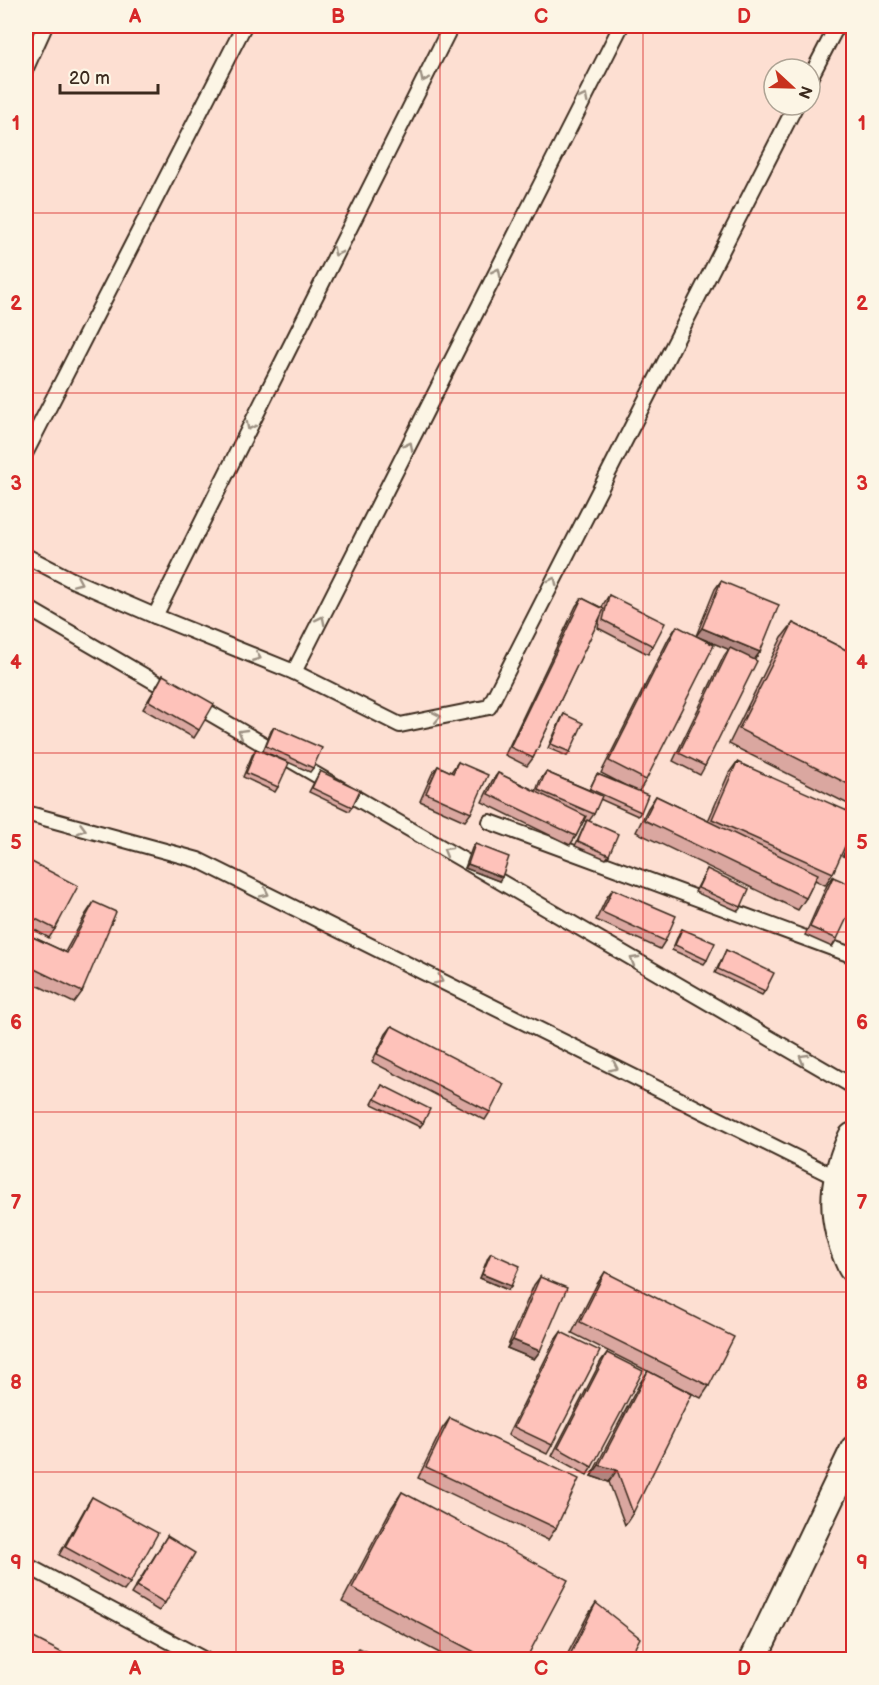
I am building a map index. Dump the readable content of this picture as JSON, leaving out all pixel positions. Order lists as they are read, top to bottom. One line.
{"scale_bar":"20 m","north":"right","grid":{"columns":["A","B","C","D"],"rows":["1","2","3","4","5","6","7","8","9"]}}
